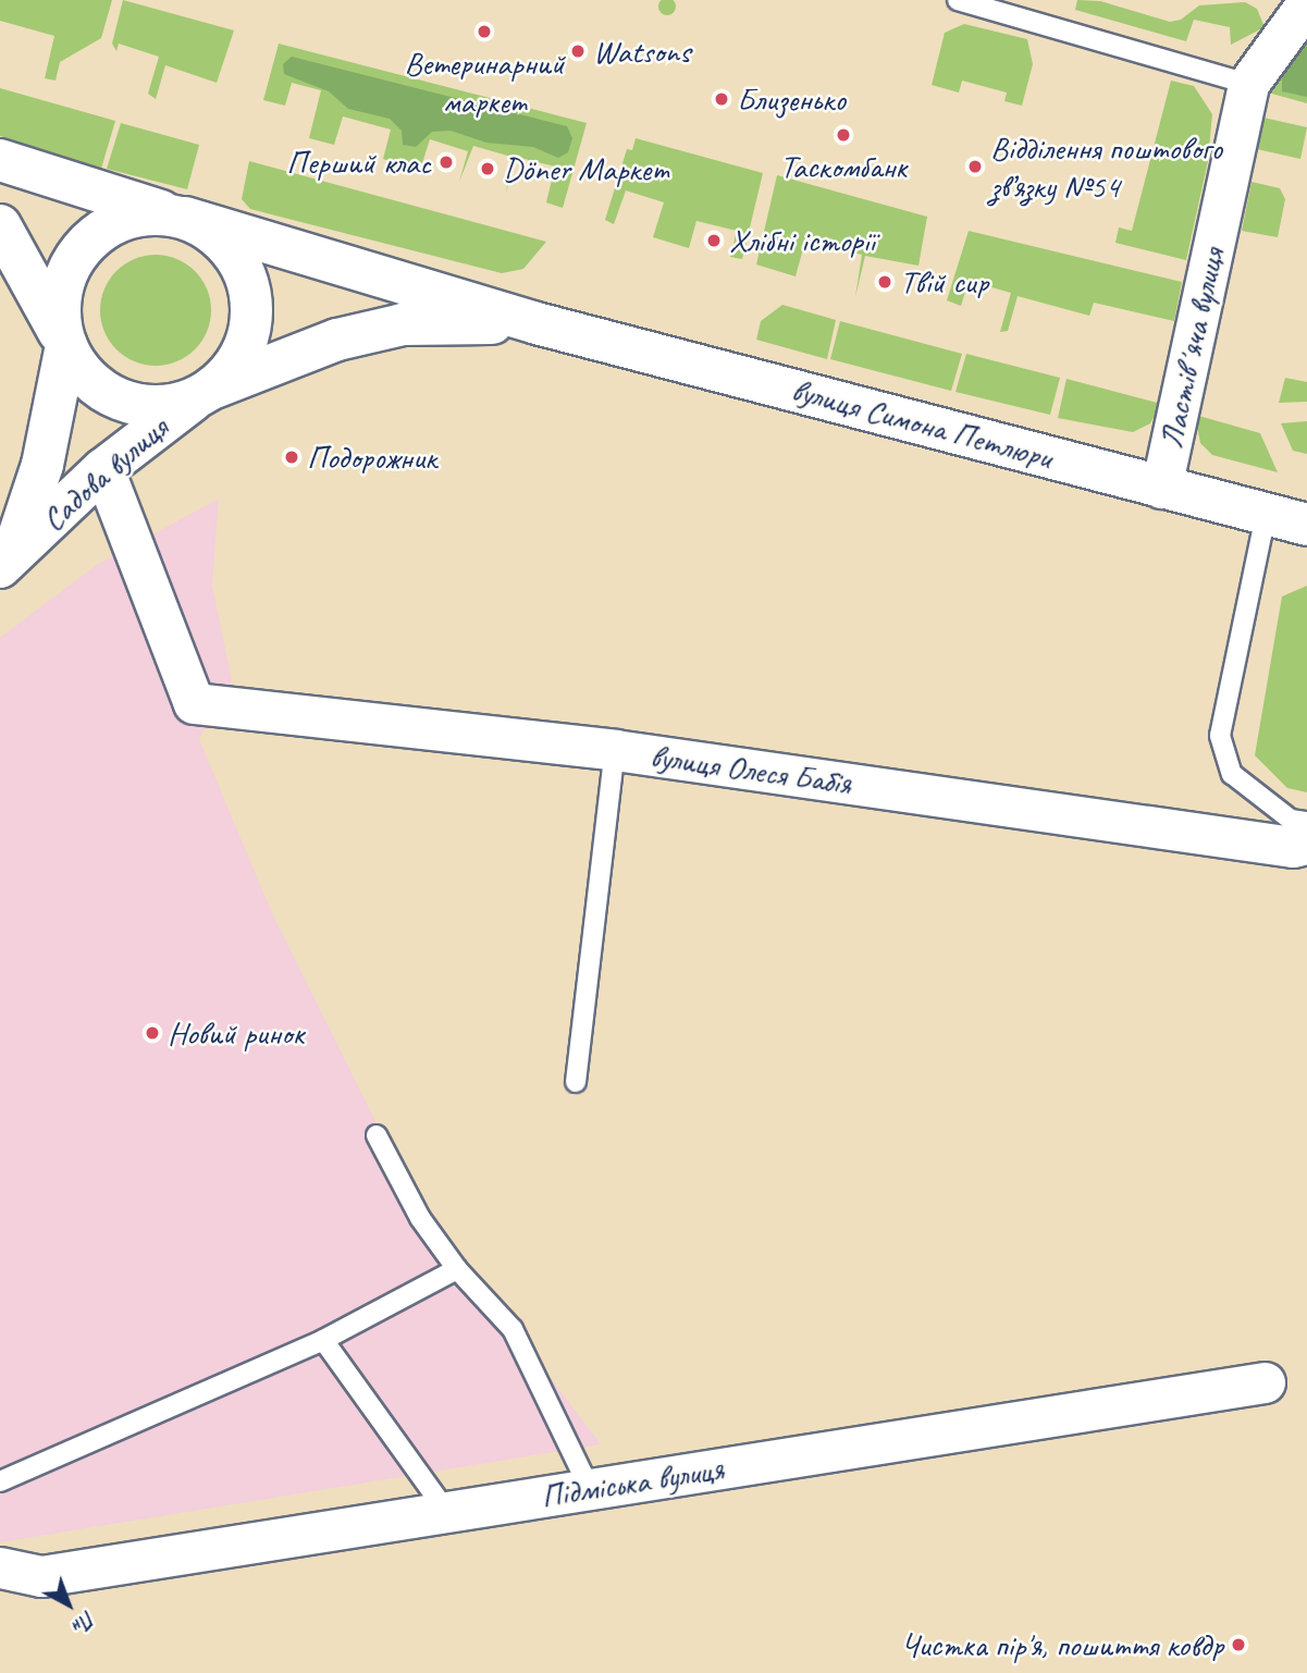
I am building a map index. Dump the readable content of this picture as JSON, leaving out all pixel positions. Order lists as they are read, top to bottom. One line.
{"streets":{"street":["Ластівʼяча вулиця","вулиця Симона Петлюри","Садова вулиця","вулиця Олеся Бабія","Підміська вулиця"]},"crossings":[["Ластівʼяча вулиця","вулиця Симона Петлюри"],["вулиця Симона Петлюри","Садова вулиця"],["Садова вулиця","вулиця Олеся Бабія"]],"places":["Ветеринарний маркет","Watsons","Близенько","Таскомбанк","Перший клас","Відділення поштового зв’язку №54","Döner Маркет","Хлібні історії","Твій сир","Подорожник","Новий ринок","Чистка пір'я, пошиття ковдр"],"north":"bottom right"}
